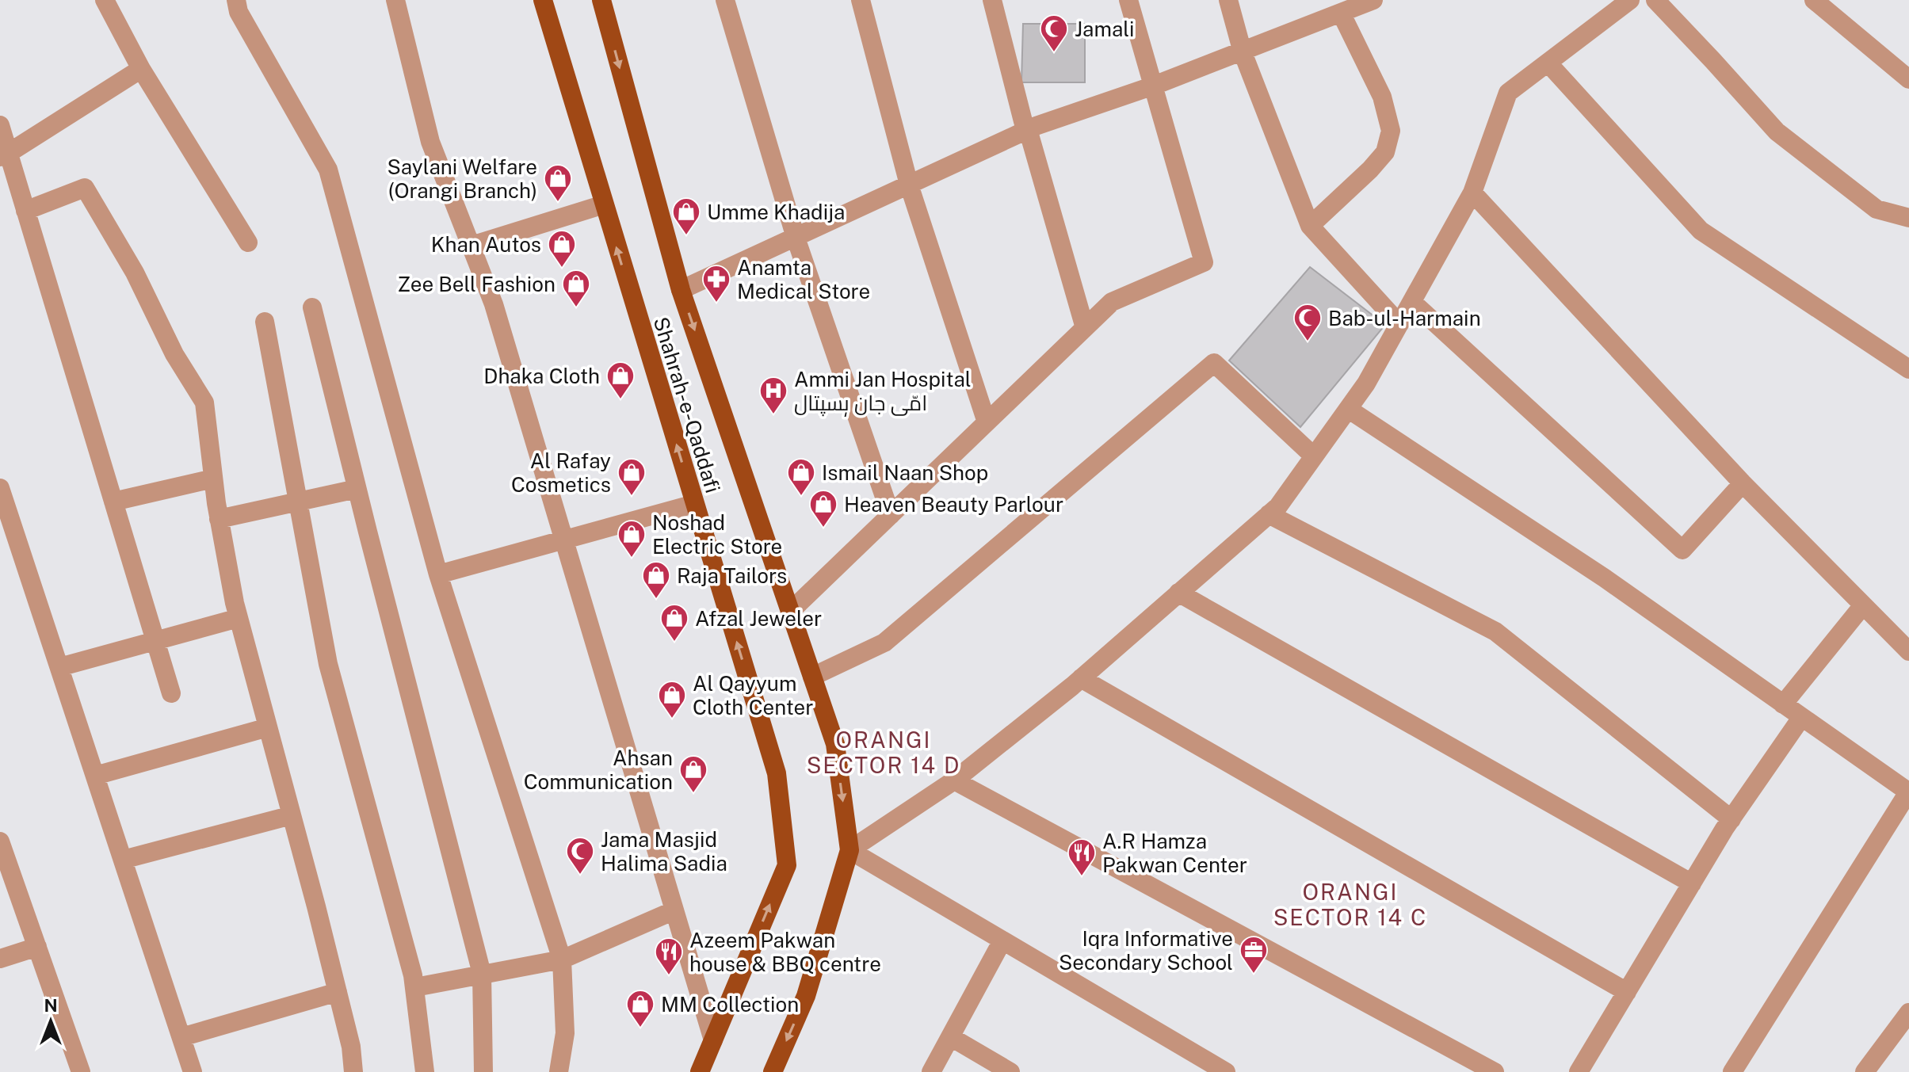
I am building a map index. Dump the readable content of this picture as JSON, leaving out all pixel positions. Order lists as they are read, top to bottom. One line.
{"streets":{"main road":["Shahrah-e-Qaddafi"]},"districts":["ORANGI SECTOR 14 D","ORANGI SECTOR 14 C"],"places":{"mosque":["Jamali","Bab-ul-Harmain","Jama Masjid Halima Sadia"],"shop":["Saylani Welfare (Orangi Branch)","Umme Khadija","Khan Autos","Zee Bell Fashion","Dhaka Cloth","Al Rafay Cosmetics","Ismail Naan Shop","Heaven Beauty Parlour","Noshad Electric Store","Raja Tailors","Afzal Jeweler","Al Qayyum Cloth Center","Ahsan Communication","MM Collection"],"pharmacy":["Anamta Medical Store"],"hospital":["Ammi Jan Hospital امّی جان ہسپتال"],"restaurant":["A.R Hamza Pakwan Center","Azeem Pakwan house & BBQ centre"],"office":["Iqra Informative Secondary School"]},"north":"top"}
